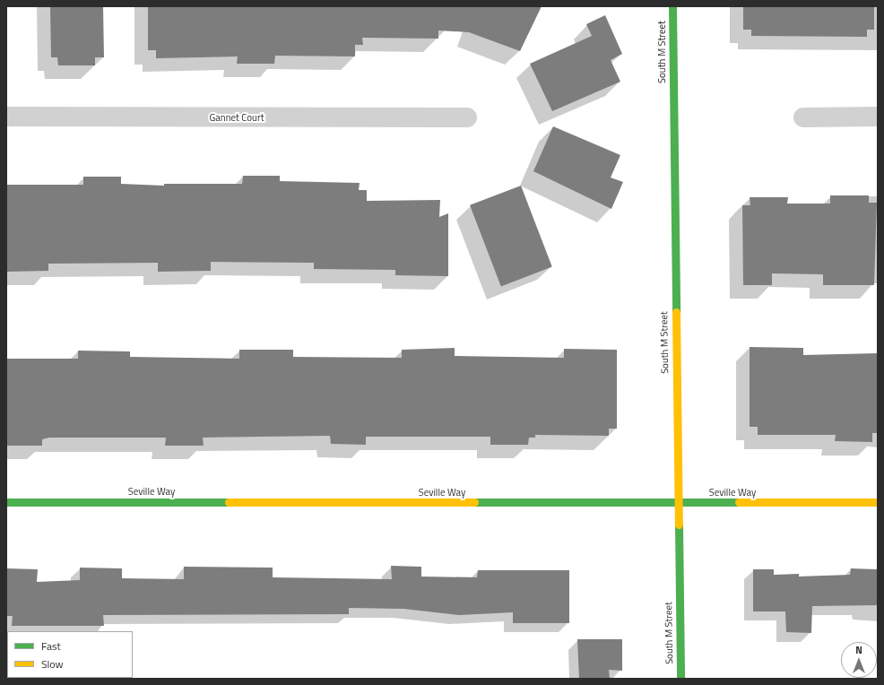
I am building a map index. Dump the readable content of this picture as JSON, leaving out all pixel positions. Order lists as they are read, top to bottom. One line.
{"streets":{"street":["South M Street","Gannet Court","Seville Way"]},"crossings":[["South M Street","Seville Way"]],"legend":["Fast","Slow"],"north":"top"}
